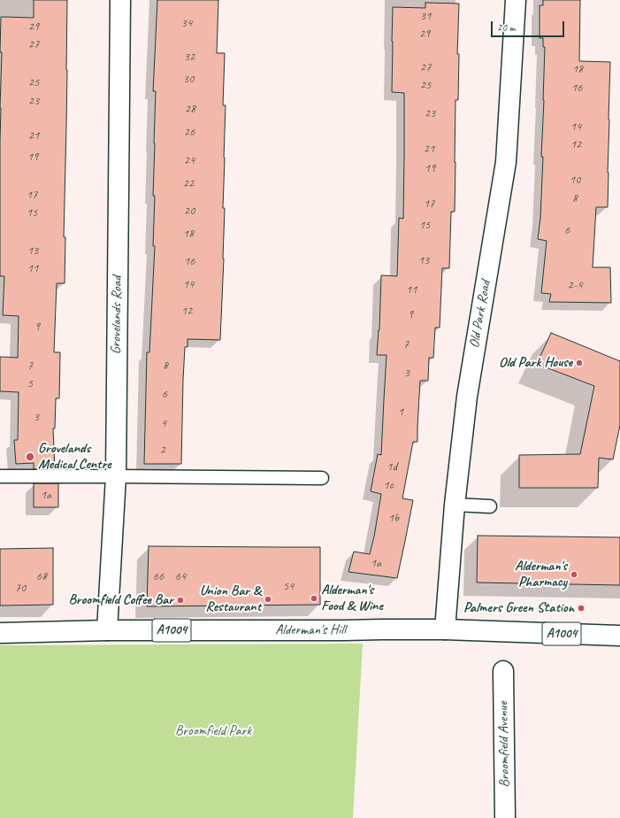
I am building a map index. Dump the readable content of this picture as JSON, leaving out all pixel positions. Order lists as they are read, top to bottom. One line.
{"streets":{"street":["Old Park Road","Grovelands Road","A1004","Alderman's Hill","Broomfield Avenue"]},"crossings":[["Old Park Road","Alderman's Hill"],["Grovelands Road","Alderman's Hill"]],"parks":["Broomfield Park"],"places":["Old Park House","Grovelands Medical Centre","Alderman's Pharmacy","Alderman's Food & Wine","Union Bar & Restaurant","Broomfield Coffee Bar","Palmers Green Station"],"house_numbers":["31","34","29","29","27","32","27","18","30","25","25","16","23","28","23","14","26","21","12","21","19","24","19","10","22","17","8","17","20","15","15","6","18","13","13","16","11","14","2-4","11","12","9","9","7","7","8","3","5","6","1","3","4","2","1d","1c","1a","1b","1a","68","66","64","54","70"],"scale_bar":"20 m"}
